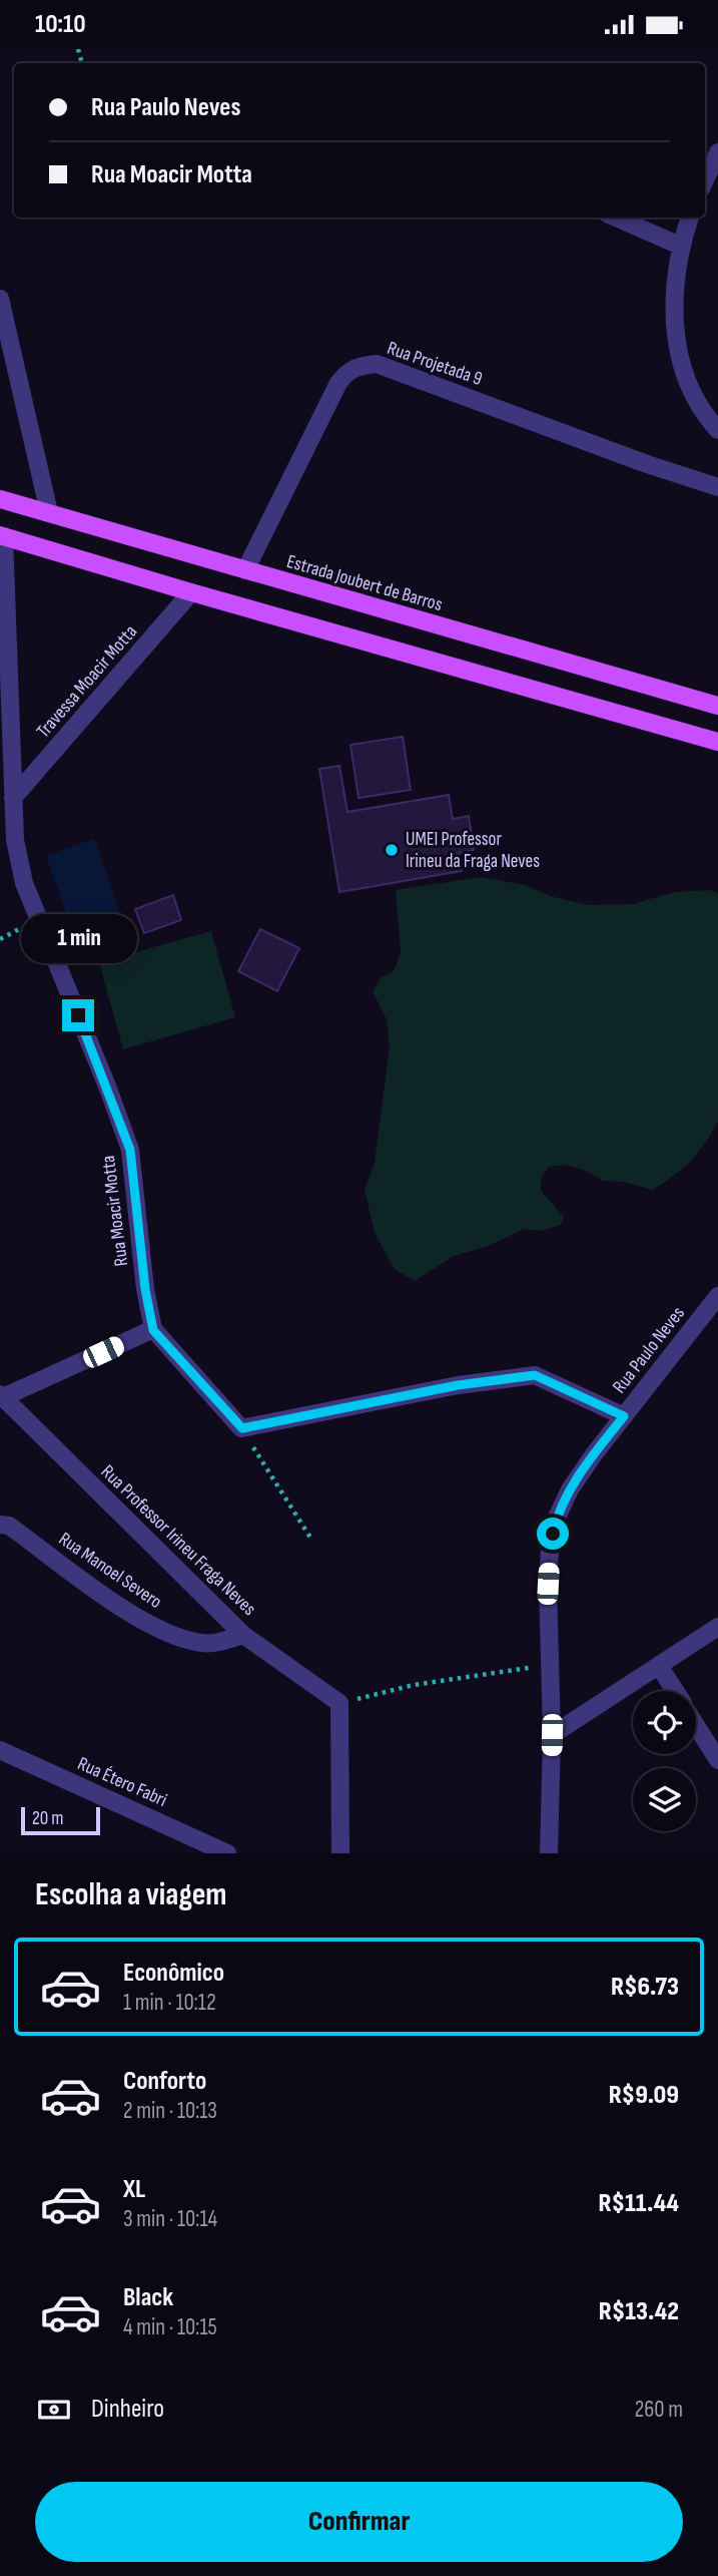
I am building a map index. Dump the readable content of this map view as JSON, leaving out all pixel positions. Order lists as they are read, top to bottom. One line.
{"streets":{"main road":["Estrada Joubert de Barros"],"street":["Rua Projetada 9","Travessa Moacir Motta","Rua Moacir Motta","Rua Paulo Neves","Rua Professor Irineu Fraga Neves","Rua Manoel Severo","Rua Étero Fabri"]},"crossings":[["Rua Projetada 9","Estrada Joubert de Barros"],["Travessa Moacir Motta","Rua Moacir Motta"],["Rua Professor Irineu Fraga Neves","Rua Manoel Severo"]],"places":["UMEI Professor Irineu da Fraga Neves"],"scale_bar":"20 m","page":{"status":"10:10","banner":["Rua Paulo Neves","Rua Moacir Motta"],"bubble":"1 min","scale":"20 m","heading":"Escolha a viagem","list":[{"name":"Econômico","note":"1 min · 10:12","value":"R$6.73"},{"name":"Conforto","note":"2 min · 10:13","value":"R$9.09"},{"name":"XL","note":"3 min · 10:14","value":"R$11.44"},{"name":"Black","note":"4 min · 10:15","value":"R$13.42"}],"pay":["Dinheiro","260 m"],"buttons":"Confirmar"}}
